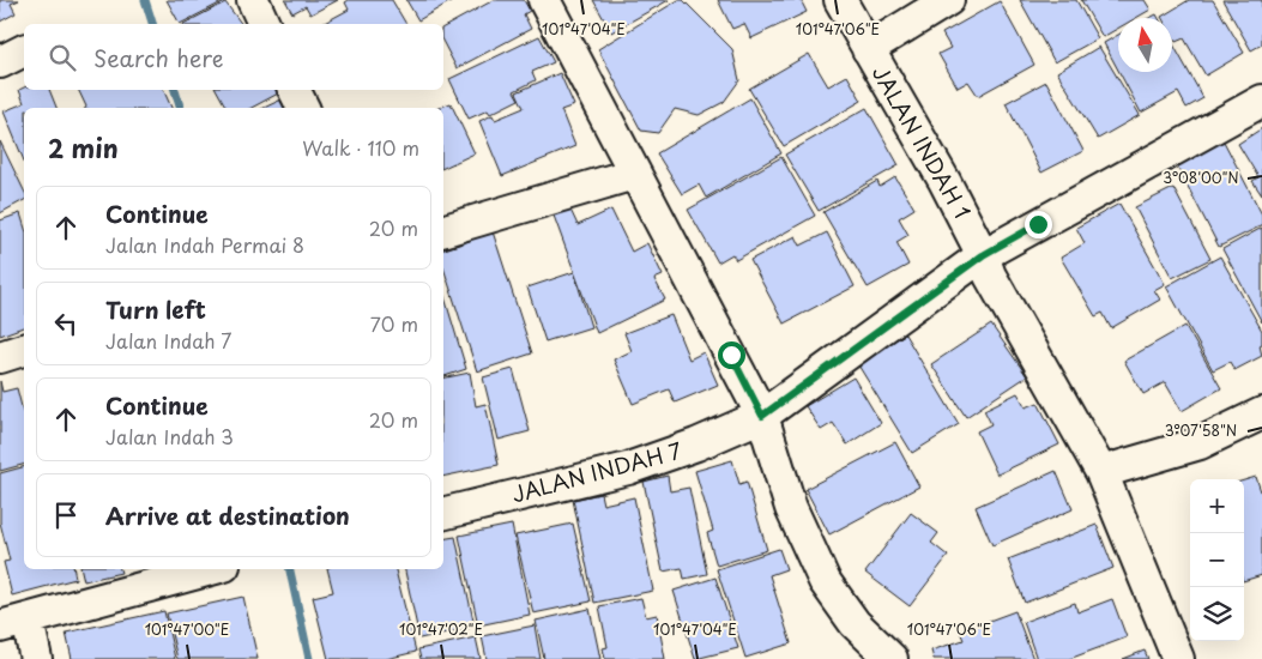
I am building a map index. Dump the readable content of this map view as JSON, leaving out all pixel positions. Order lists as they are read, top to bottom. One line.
{"streets":{"street":["JALAN INDAH 1","JALAN INDAH 7"]},"crossings":[["JALAN INDAH 1","JALAN INDAH 7"]],"north":"top","page":{"search":"Search here","heading":["2 min","Walk · 110 m"],"list":[["Continue","Jalan Indah Permai 8","20 m"],["Turn left","Jalan Indah 7","70 m"],["Continue","Jalan Indah 3","20 m"],"Arrive at destination"],"map_buttons":["+","−"]},"coordinates":["101°47'04\"E","101°47'06\"E","3°08'00\"N","3°07'58\"N","101°47'00\"E","101°47'02\"E"]}
